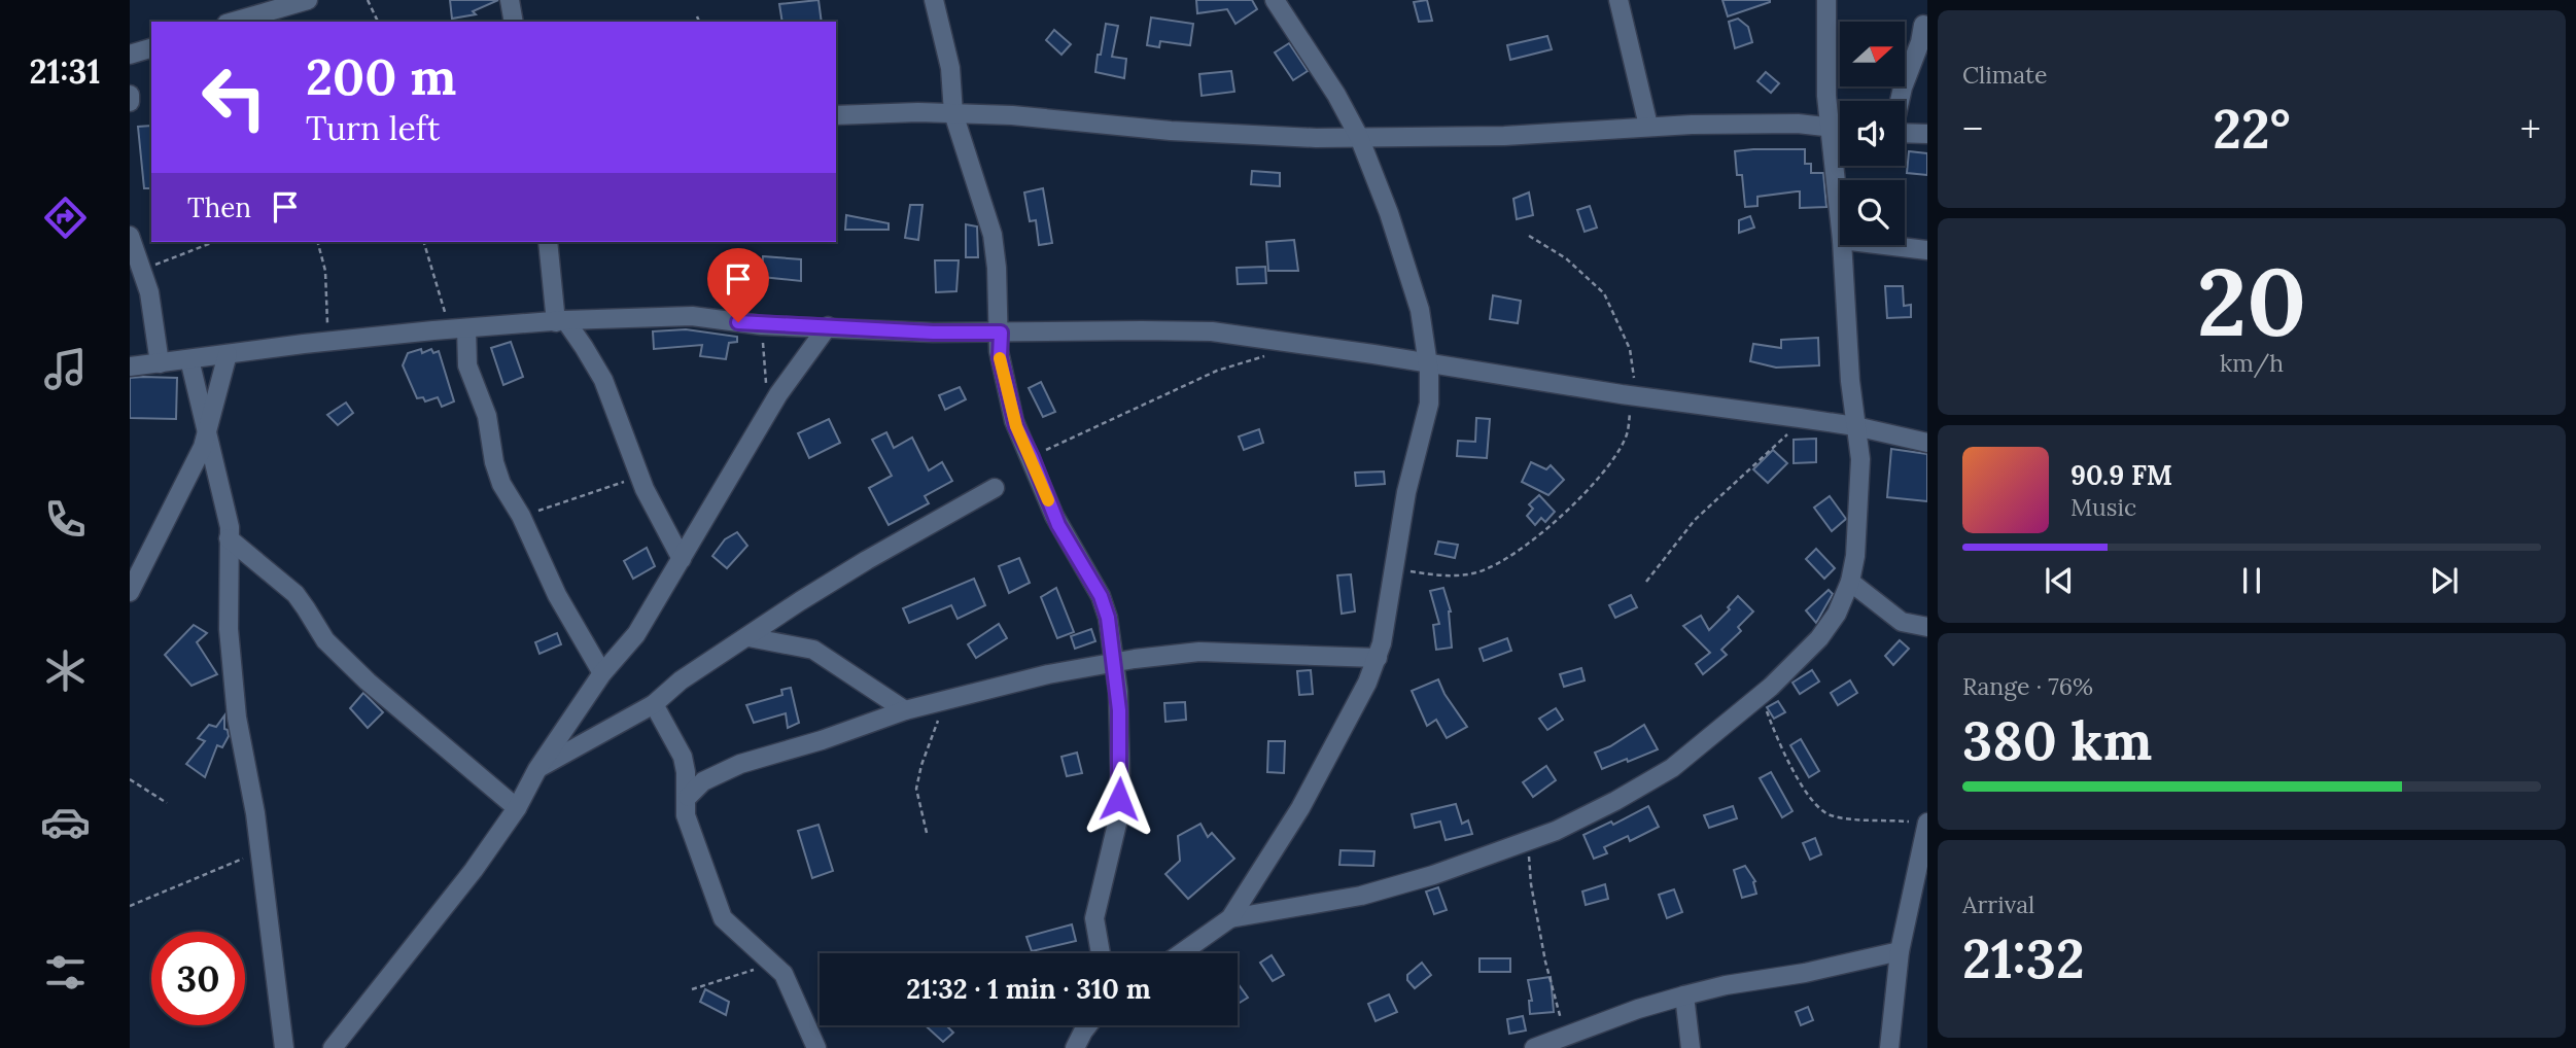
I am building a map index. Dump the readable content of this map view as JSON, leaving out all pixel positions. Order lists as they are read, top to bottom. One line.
{"north":"right","page":{"tabs":"21:31","tile":["Climate",["20","km/h"],["Range · 76%","380 km"],["Arrival","21:32"]],"turn":["200 m","Turn left"],"heat":["−","22°","+"],"then":"Then","song":["90.9 FM","Music"],"limit":"30","trip":"21:32 · 1 min · 310 m"}}
